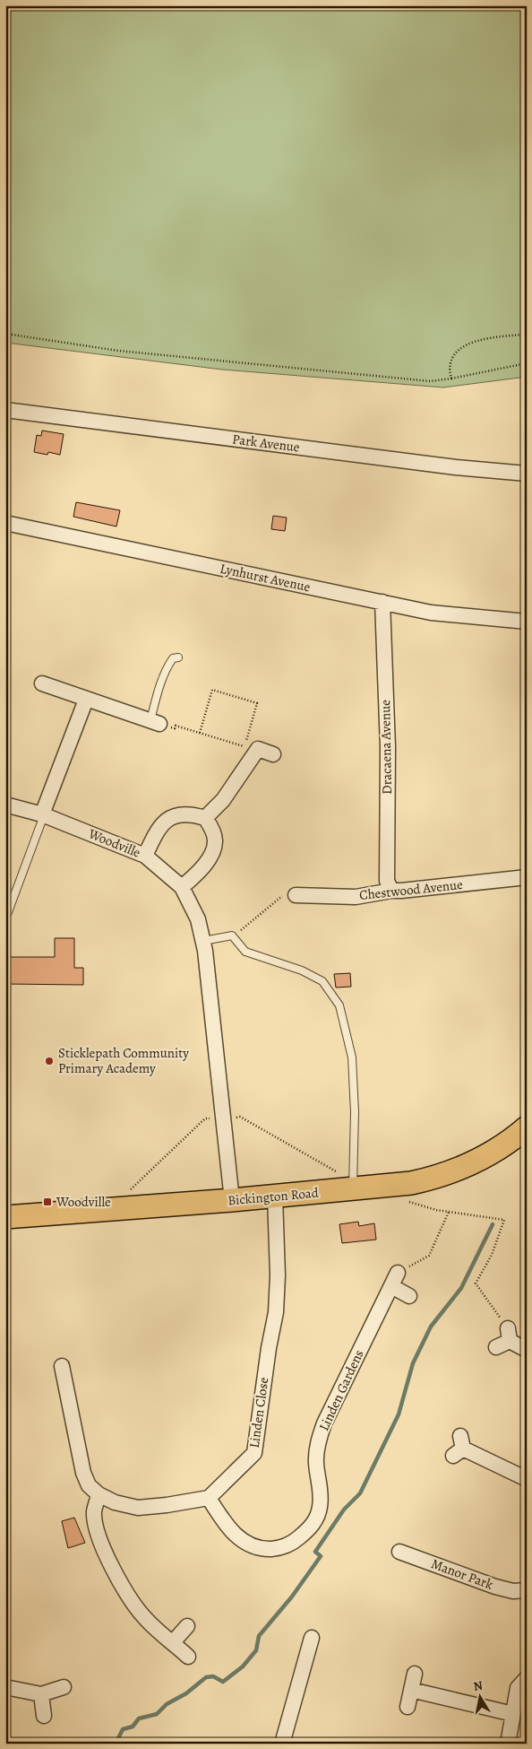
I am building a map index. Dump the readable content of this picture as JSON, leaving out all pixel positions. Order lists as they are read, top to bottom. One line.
{"streets":{"main road":["Bickington Road"],"street":["Park Avenue","Lynhurst Avenue","Dracaena Avenue","Woodville","Chestwood Avenue","Linden Gardens","Linden Close","Manor Park"]},"crossings":[["Lynhurst Avenue","Dracaena Avenue"],["Dracaena Avenue","Chestwood Avenue"],["Woodville","Bickington Road"],["Bickington Road","Linden Close"],["Linden Gardens","Linden Close"]],"places":{"other":["Sticklepath Community Primary Academy"],"transit":["Woodville"]},"north":"top"}
